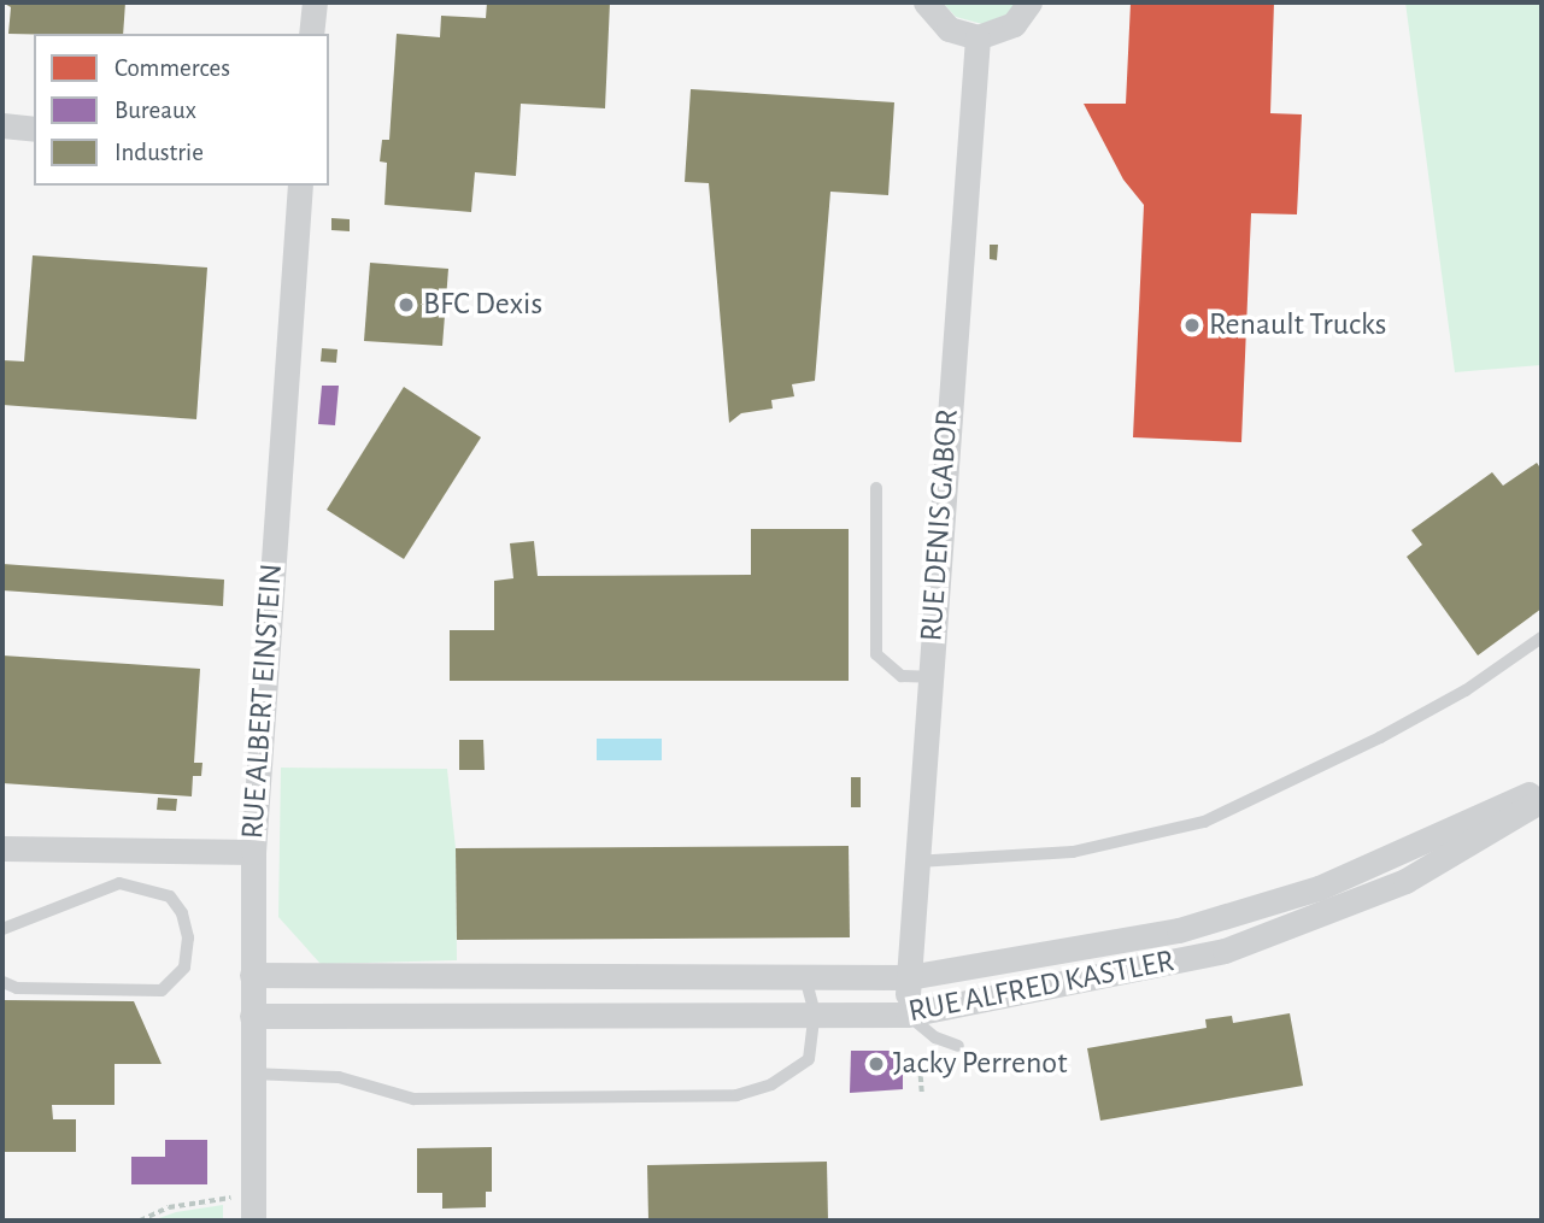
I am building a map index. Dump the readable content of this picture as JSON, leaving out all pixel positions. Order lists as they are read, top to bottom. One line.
{"streets":{"street":["RUE DENIS GABOR","RUE ALBERT EINSTEIN","RUE ALFRED KASTLER"]},"crossings":[["RUE DENIS GABOR","RUE ALFRED KASTLER"],["RUE ALBERT EINSTEIN","RUE ALFRED KASTLER"]],"places":["BFC Dexis","Renault Trucks","Jacky Perrenot"],"legend":["Commerces","Bureaux","Industrie"]}
